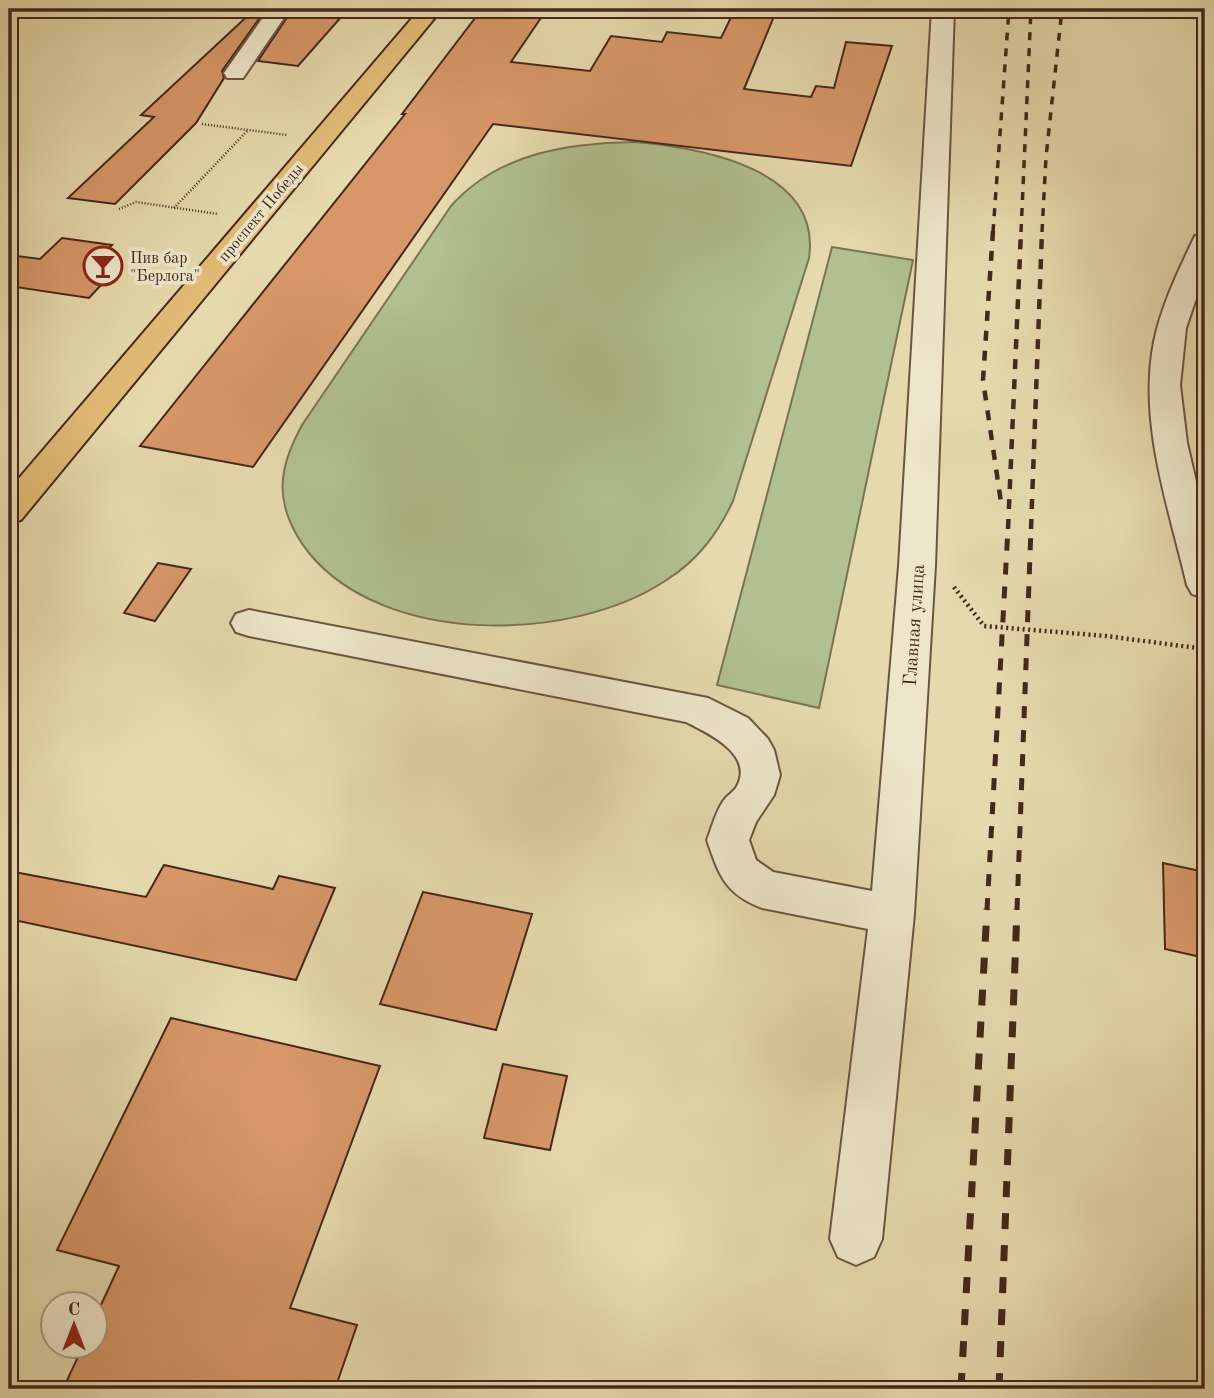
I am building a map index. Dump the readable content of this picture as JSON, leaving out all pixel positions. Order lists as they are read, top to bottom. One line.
{"streets":{"main road":["проспект Победы"],"street":["Главная улица"]},"places":{"bar":["Пив бар \"Берлога\""]},"north":"top"}
